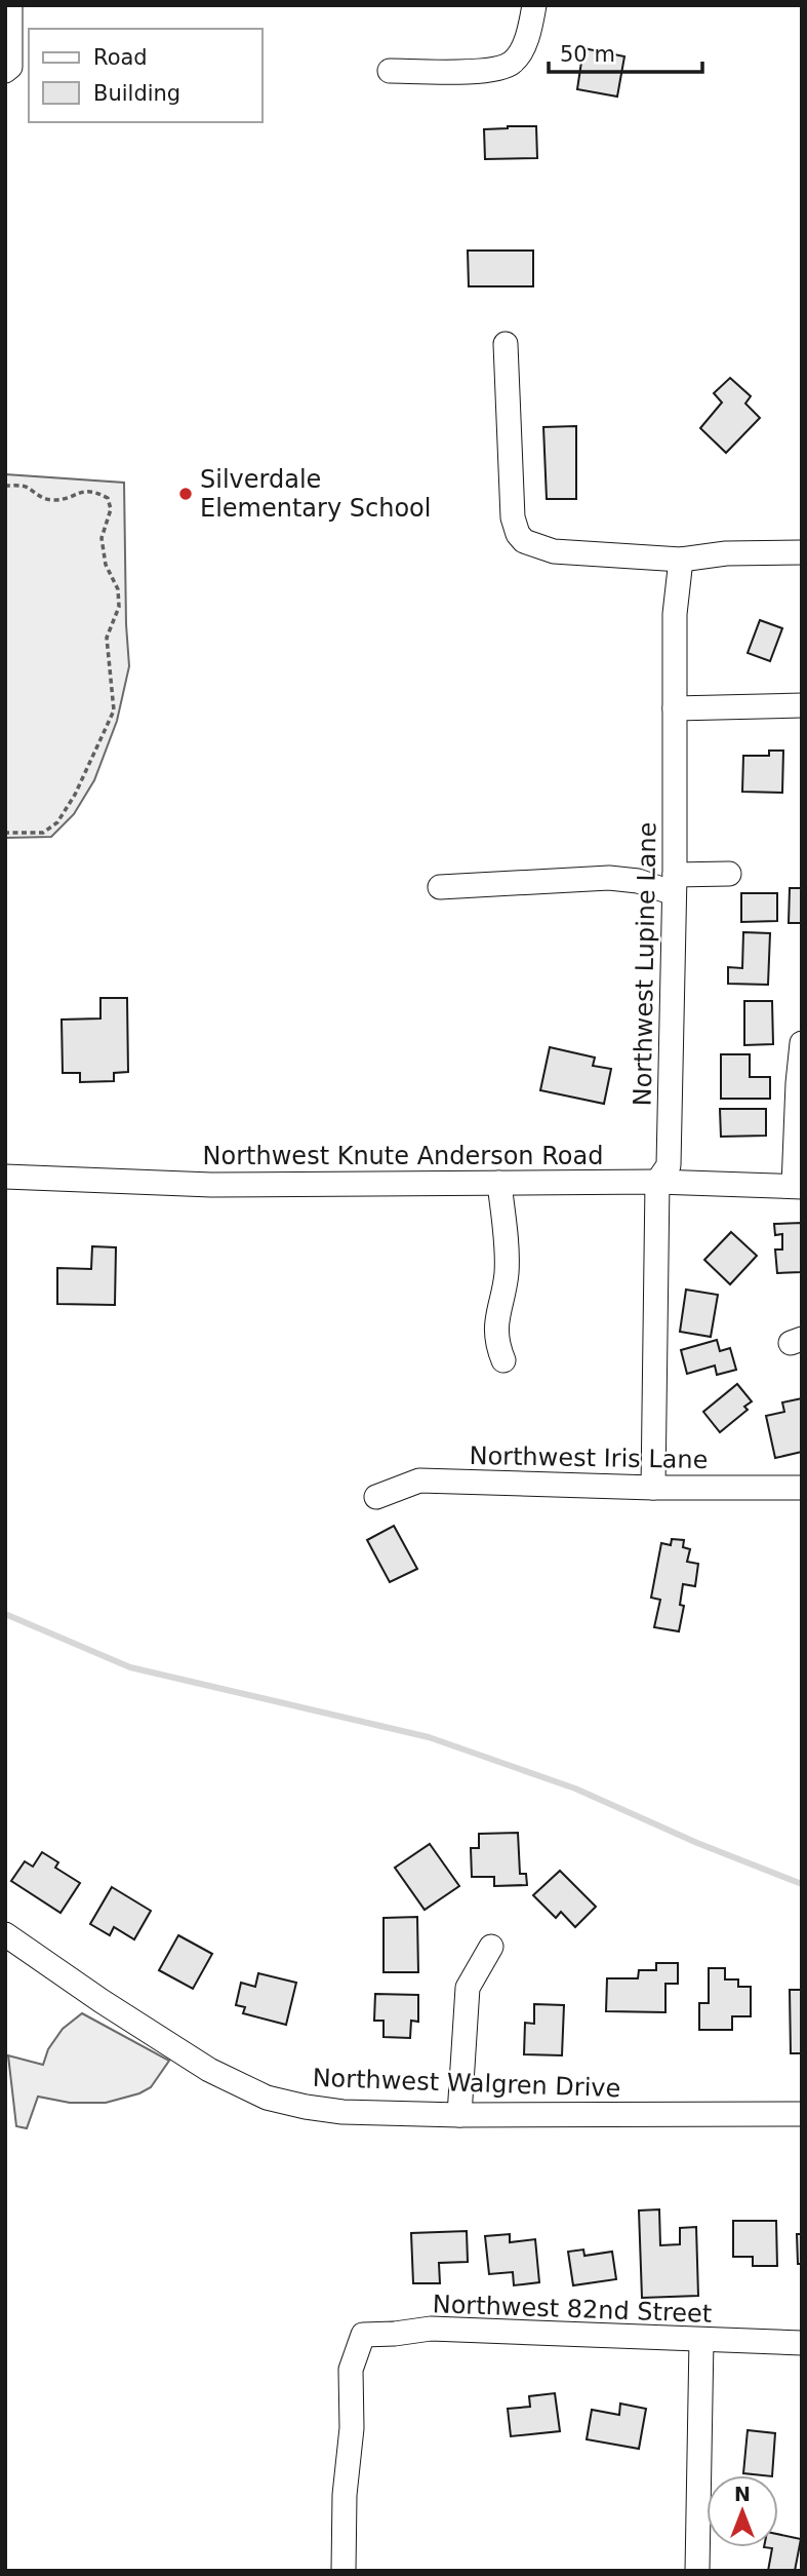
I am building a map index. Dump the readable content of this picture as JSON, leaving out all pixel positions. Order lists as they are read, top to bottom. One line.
{"streets":{"street":["Northwest Lupine Lane","Northwest Knute Anderson Road","Northwest Iris Lane","Northwest Walgren Drive","Northwest 82nd Street"]},"crossings":[["Northwest Lupine Lane","Northwest Knute Anderson Road"],["Northwest Lupine Lane","Northwest Iris Lane"]],"places":["Silverdale Elementary School"],"legend":["Road","Building"],"scale_bar":"50 m","north":"top"}
